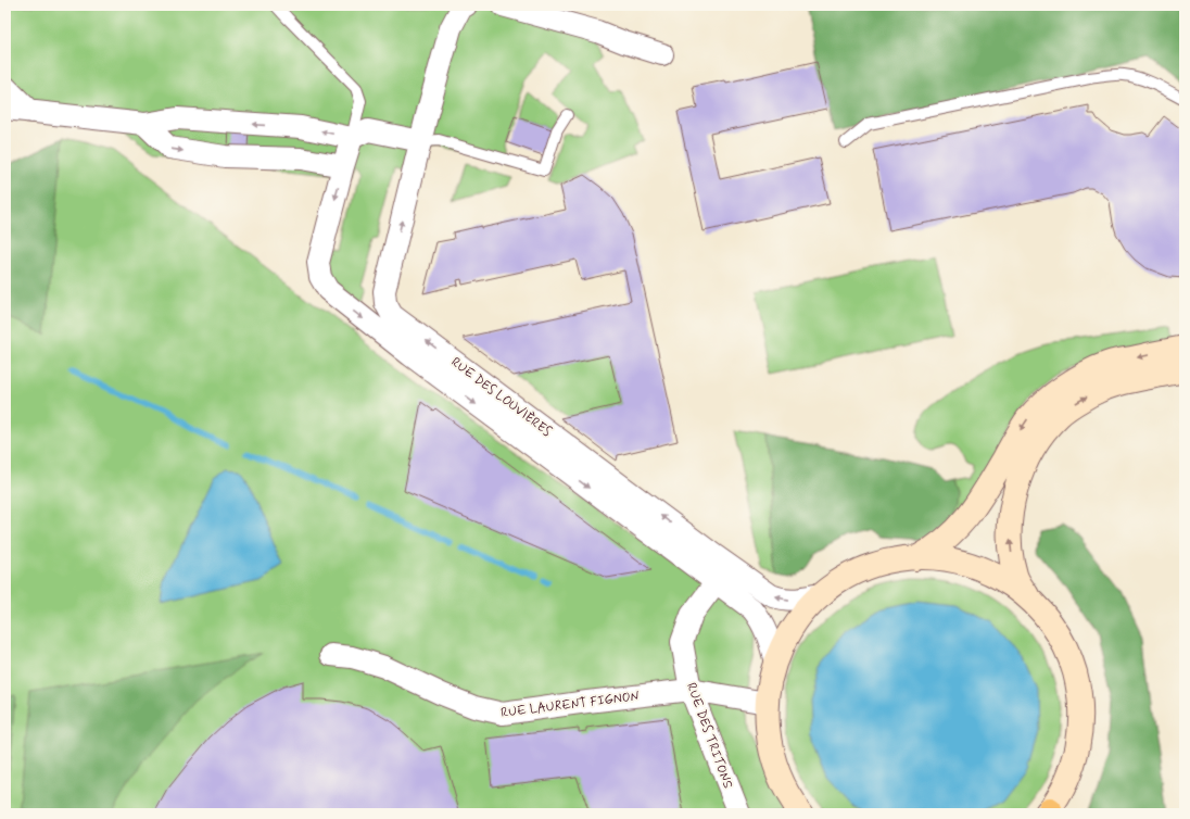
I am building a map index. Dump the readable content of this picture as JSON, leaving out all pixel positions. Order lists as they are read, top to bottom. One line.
{"streets":{"street":["RUE DES LOUVIÈRES","RUE LAURENT FIGNON","RUE DES TRITONS"]},"crossings":[["RUE DES LOUVIÈRES","RUE DES TRITONS"],["RUE LAURENT FIGNON","RUE DES TRITONS"]]}
